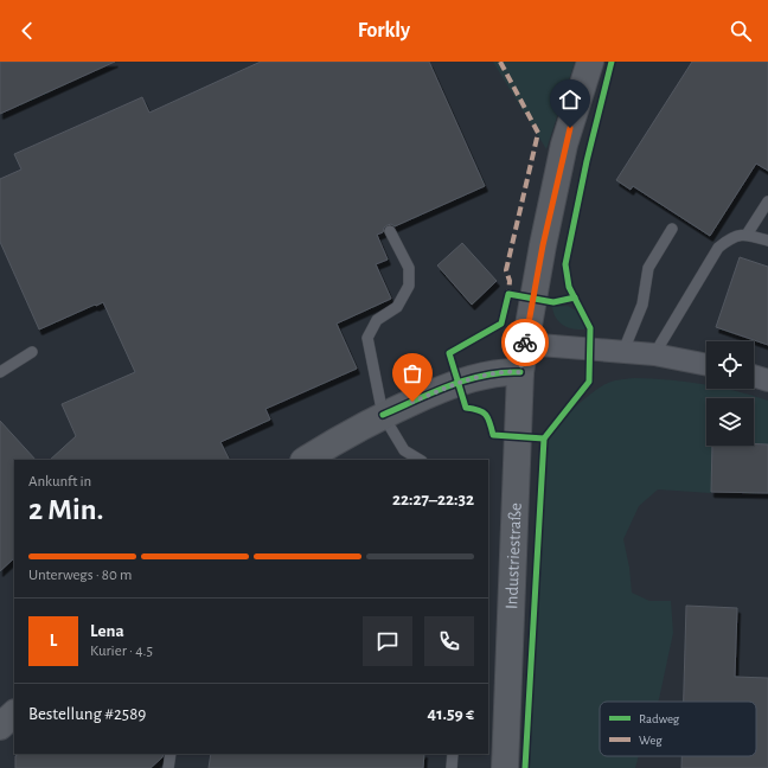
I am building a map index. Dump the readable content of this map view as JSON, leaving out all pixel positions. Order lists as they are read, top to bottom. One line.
{"streets":{"main road":["Industriestraße"]},"legend":["Radweg","Weg"],"page":{"header":"Forkly","heading":["2 Min.","Ankunft in","22:27–22:32"],"panel":["Lena","Kurier · 4.5","Bestellung #2589","41.59 €"],"bar":"Unterwegs · 80 m","round":"L"}}
